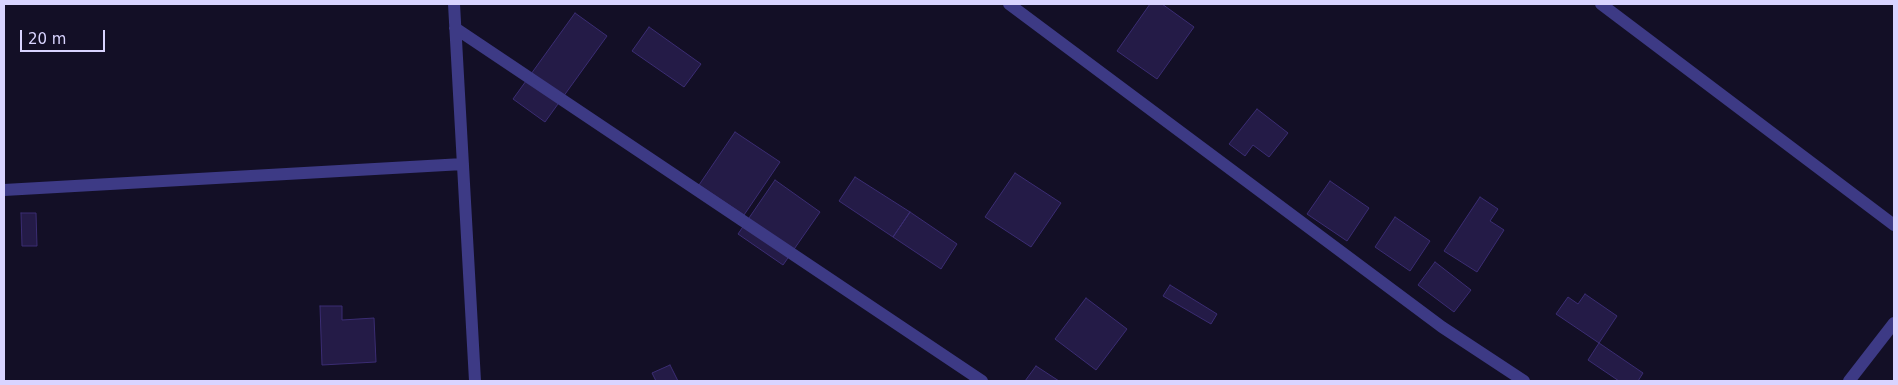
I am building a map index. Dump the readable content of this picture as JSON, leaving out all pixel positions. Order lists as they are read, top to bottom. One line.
{"scale_bar":"20 m"}
